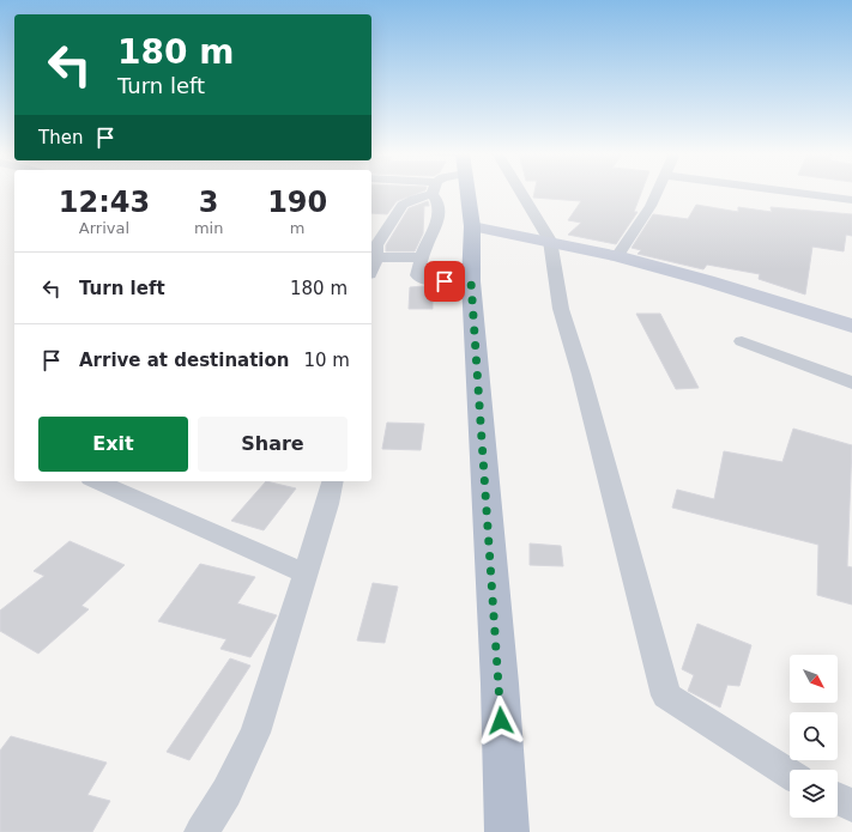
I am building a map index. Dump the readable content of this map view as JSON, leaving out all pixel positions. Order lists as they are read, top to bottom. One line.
{"north":"bottom right","page":{"turn":["180 m","Turn left"],"then":"Then","eta":["12:43","Arrival","3","min","190","m"],"list":[{"name":"Turn left","value":"180 m"},{"name":"Arrive at destination","value":"10 m"}],"buttons":["Exit","Share"]}}
